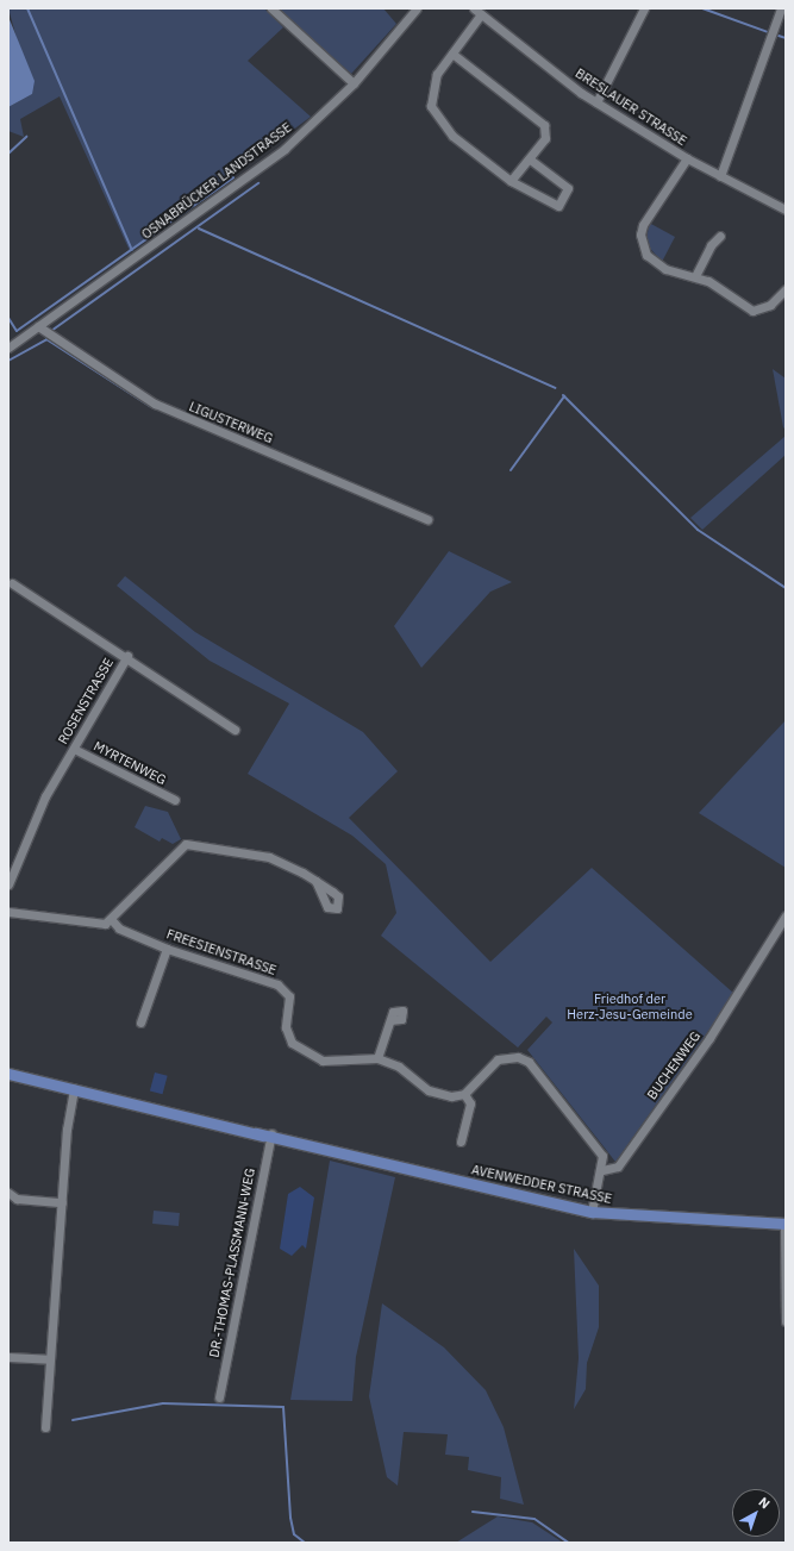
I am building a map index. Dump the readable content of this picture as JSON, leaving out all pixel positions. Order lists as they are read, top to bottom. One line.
{"streets":{"main road":["AVENWEDDER STRASSE"],"street":["BRESLAUER STRASSE","OSNABRÜCKER LANDSTRASSE","LIGUSTERWEG","ROSENSTRASSE","MYRTENWEG","FREESIENSTRASSE","BUCHENWEG","DR.-THOMAS-PLASSMANN-WEG"]},"crossings":[["OSNABRÜCKER LANDSTRASSE","LIGUSTERWEG"],["ROSENSTRASSE","MYRTENWEG"],["AVENWEDDER STRASSE","DR.-THOMAS-PLASSMANN-WEG"]],"parks":["Friedhof der Herz-Jesu-Gemeinde"],"north":"top right"}
